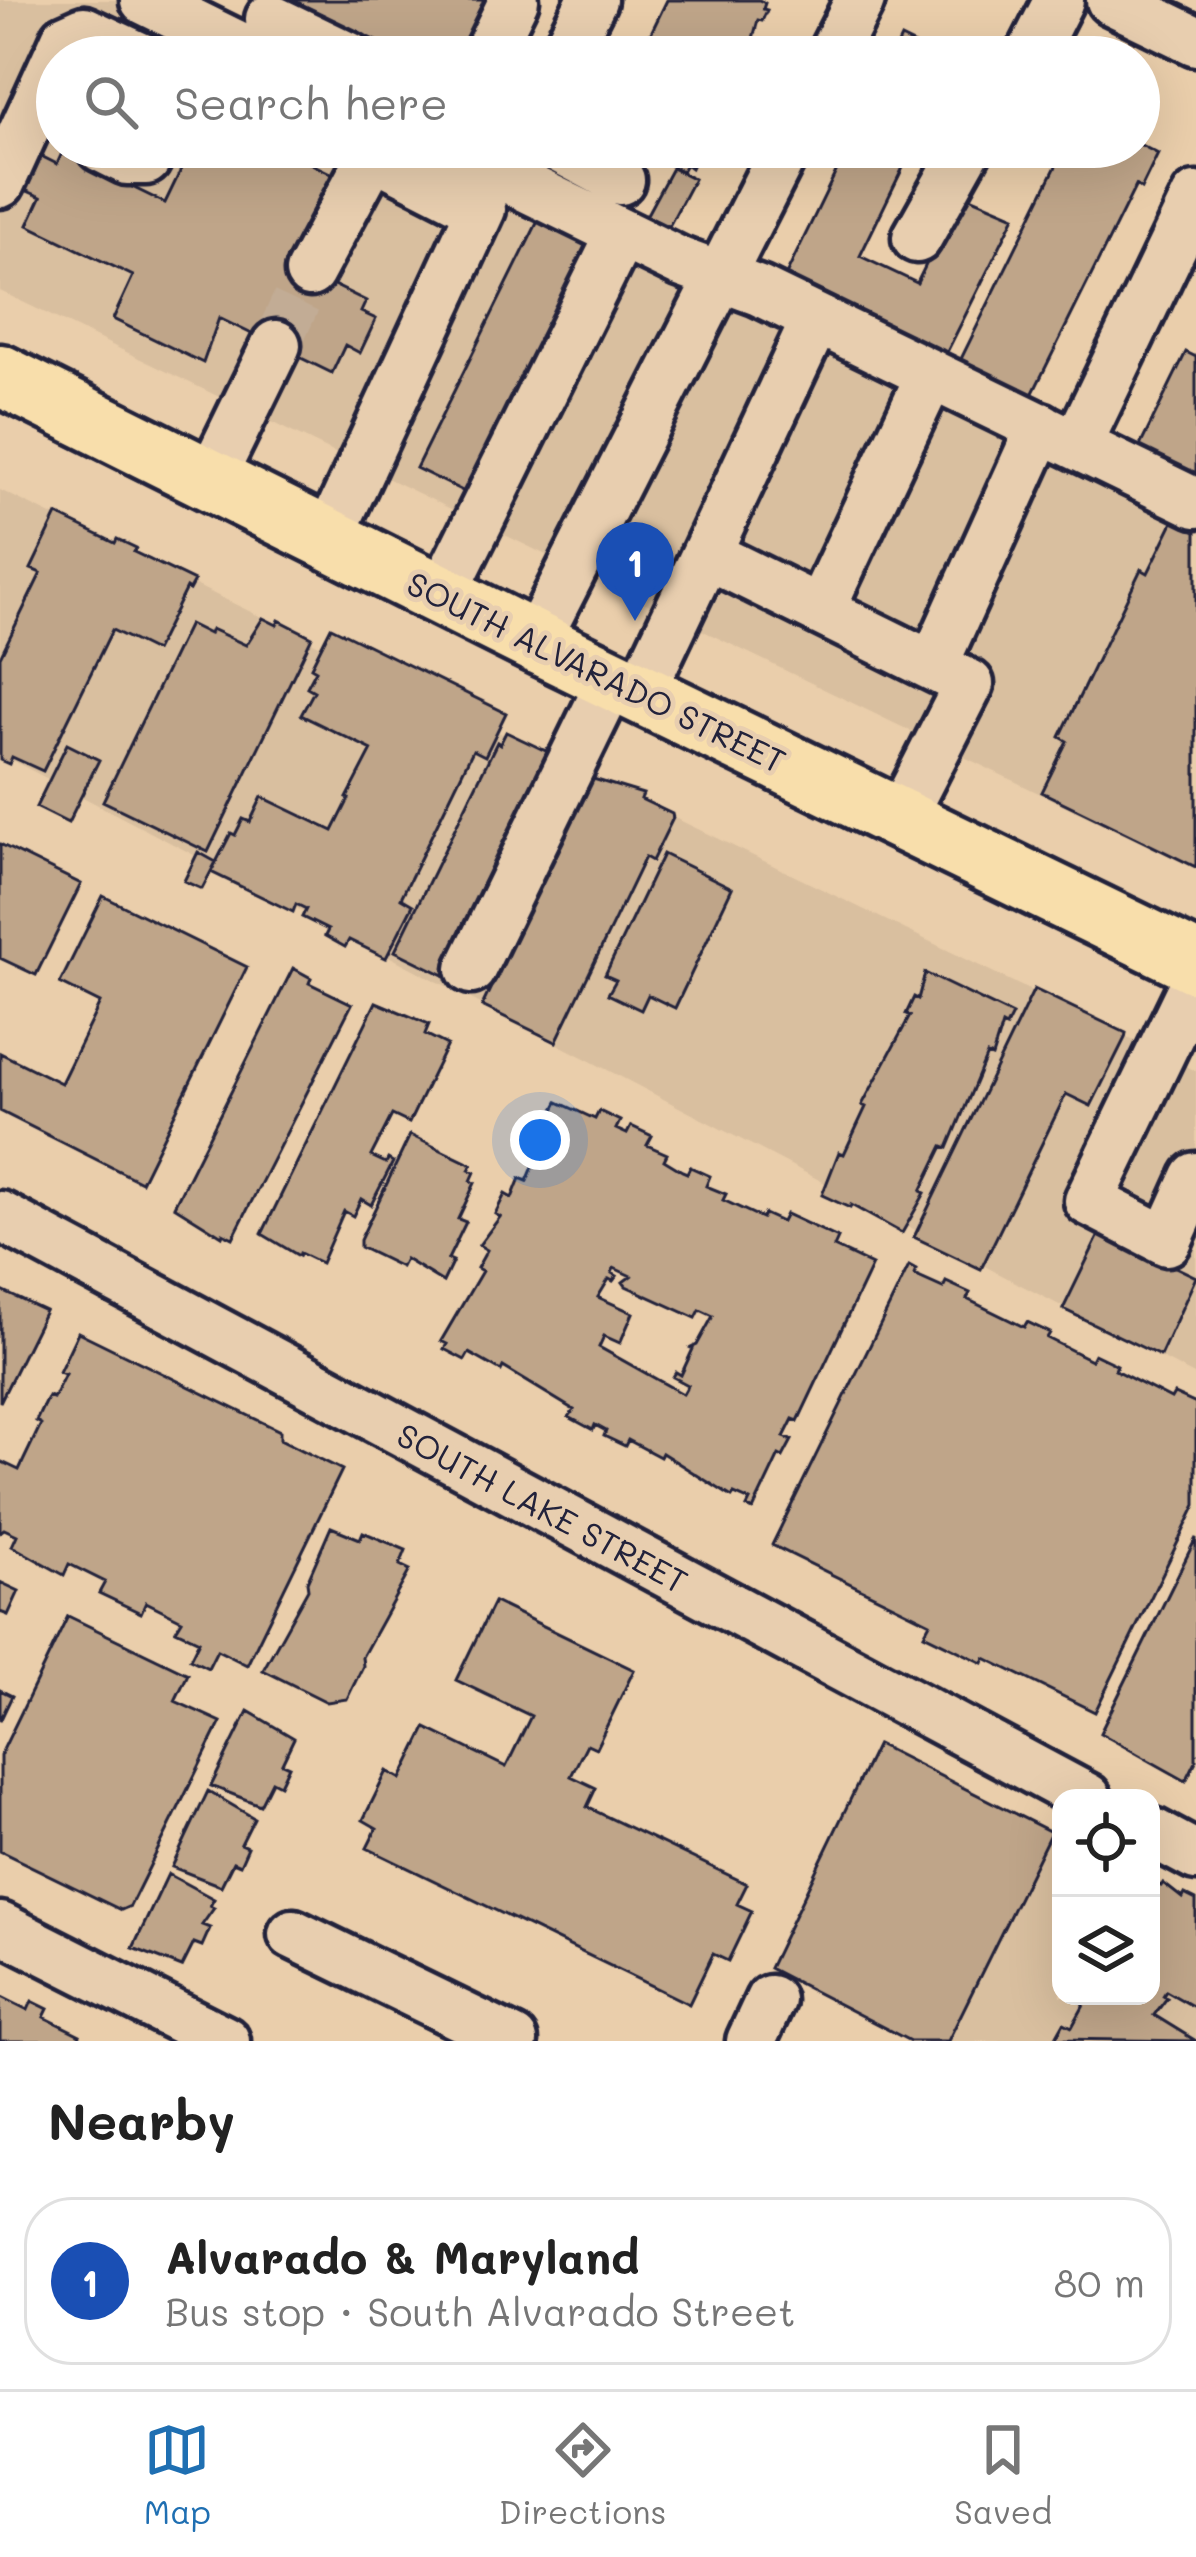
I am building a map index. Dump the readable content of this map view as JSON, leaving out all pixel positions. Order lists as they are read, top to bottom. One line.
{"streets":{"main road":["SOUTH ALVARADO STREET"],"street":["SOUTH LAKE STREET"]},"page":{"search":"Search here","pins":"1","heading":"Nearby","list":[{"mark":"1","name":"Alvarado & Maryland","note":"Bus stop · South Alvarado Street","value":"80 m"}],"nav":["Map","Directions","Saved"]}}
